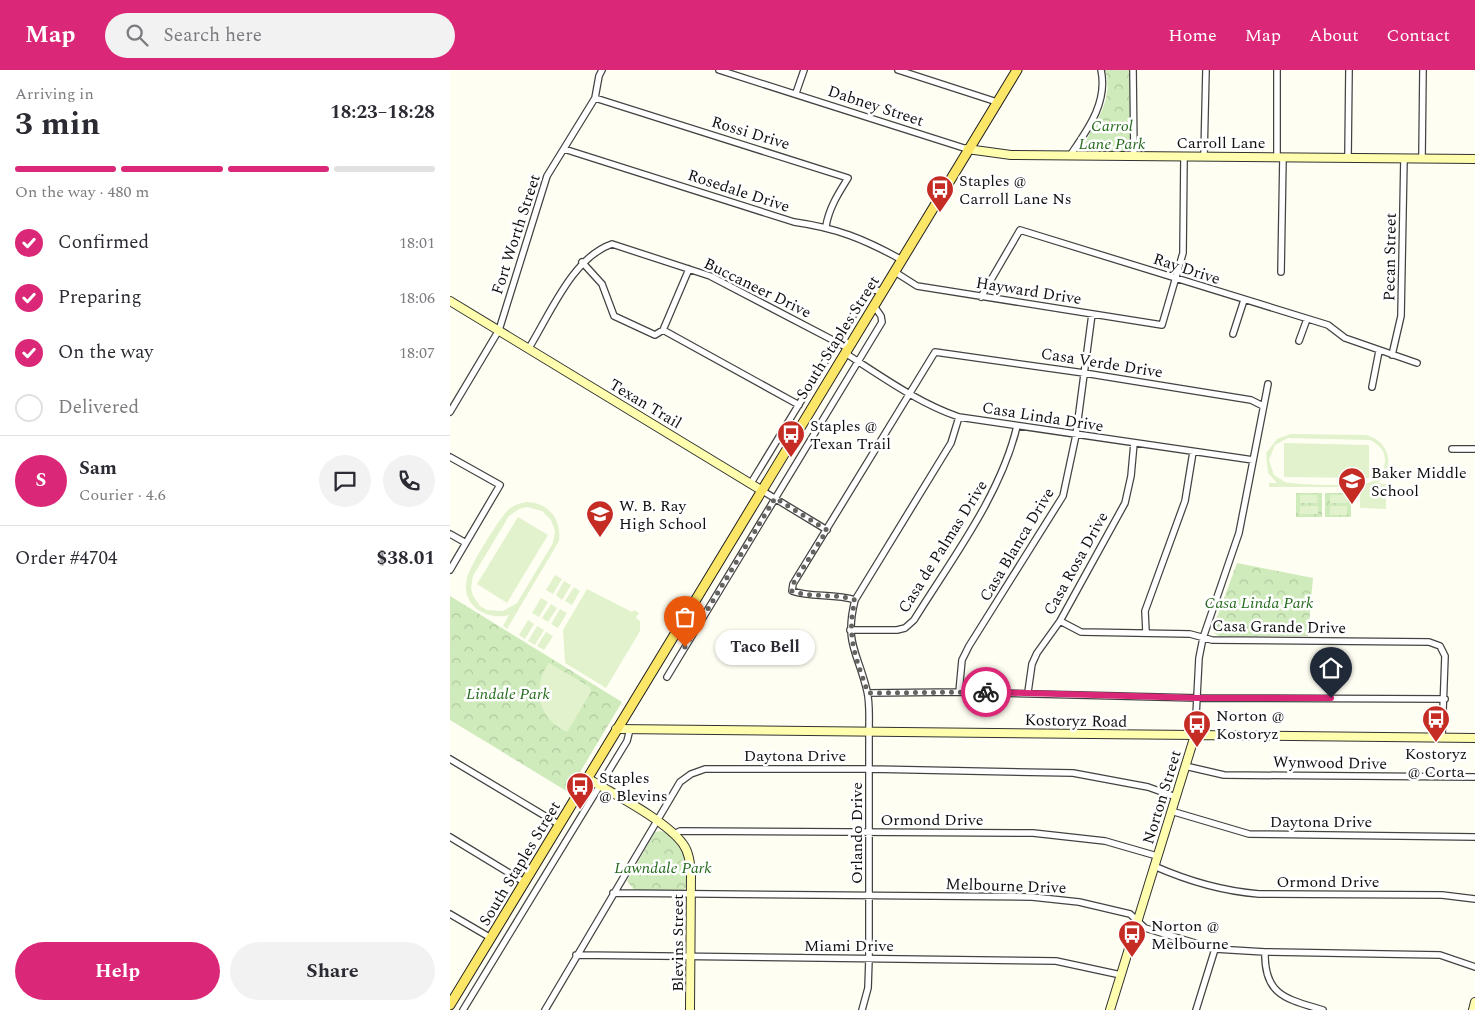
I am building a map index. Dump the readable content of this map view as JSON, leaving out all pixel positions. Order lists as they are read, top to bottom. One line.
{"streets":{"main road":["South Staples Street"],"street":["Dabney Street","Rossi Drive","Carroll Lane","Rosedale Drive","Fort Worth Street","Pecan Street","Ray Drive","Buccaneer Drive","Hayward Drive","Casa Verde Drive","Texan Trail","Casa Linda Drive","Casa Blanca Drive","Casa de Palmas Drive","Casa Rosa Drive","Casa Grande Drive","Kostoryz Road","Daytona Drive","Wynwood Drive","Norton Street","Ormond Drive","Orlando Drive","Melbourne Drive","Blevins Street","Miami Drive"]},"crossings":[["Dabney Street","Carroll Lane"],["Dabney Street","South Staples Street"],["Rossi Drive","Rosedale Drive"],["Rossi Drive","Fort Worth Street"],["Carroll Lane","Pecan Street"],["Carroll Lane","South Staples Street"],["Rosedale Drive","Fort Worth Street"],["Rosedale Drive","South Staples Street"],["Fort Worth Street","Texan Trail"],["Pecan Street","Ray Drive"],["Ray Drive","Hayward Drive"],["Buccaneer Drive","South Staples Street"],["Buccaneer Drive","Texan Trail"],["Buccaneer Drive","Casa Linda Drive"],["Hayward Drive","South Staples Street"],["Hayward Drive","Casa Blanca Drive"],["South Staples Street","Texan Trail"],["South Staples Street","Casa Linda Drive"],["South Staples Street","Kostoryz Road"],["South Staples Street","Blevins Street"],["Casa Verde Drive","Casa Linda Drive"],["Casa Verde Drive","Casa Blanca Drive"],["Casa Verde Drive","Norton Street"],["Casa Linda Drive","Casa Blanca Drive"],["Casa Linda Drive","Casa de Palmas Drive"],["Casa Linda Drive","Casa Rosa Drive"],["Casa Linda Drive","Norton Street"],["Casa Linda Drive","Orlando Drive"],["Casa de Palmas Drive","Orlando Drive"],["Casa Rosa Drive","Casa Grande Drive"],["Casa Grande Drive","Norton Street"],["Kostoryz Road","Norton Street"],["Kostoryz Road","Orlando Drive"],["Daytona Drive","Norton Street"],["Daytona Drive","Orlando Drive"],["Daytona Drive","Melbourne Drive"],["Daytona Drive","Blevins Street"],["Daytona Drive","Miami Drive"],["Wynwood Drive","Norton Street"],["Norton Street","Ormond Drive"],["Norton Street","Melbourne Drive"],["Norton Street","Miami Drive"],["Ormond Drive","Orlando Drive"],["Ormond Drive","Blevins Street"],["Orlando Drive","Melbourne Drive"],["Orlando Drive","Miami Drive"],["Melbourne Drive","Blevins Street"],["Blevins Street","Miami Drive"]],"parks":["Carrol Lane Park","Casa Linda Park","Lindale Park","Lawndale Park"],"places":{"bus stop":["Staples @ Carroll Lane Ns","Staples @ Texan Trail","Kostoryz @ Corta","Norton @ Kostoryz","Staples @ Blevins","Norton @ Melbourne"],"school or university":["Baker Middle School","W. B. Ray High School"],"other":["Taco Bell"]},"page":{"header":"Map","search":"Search here","nav":["Home","Map","About","Contact"],"heading":["3 min","Arriving in","18:23–18:28"],"panel":["Sam","Courier · 4.6","Order #4704","$38.01"],"bar":"On the way · 480 m","list":[["Confirmed","18:01"],["Preparing","18:06"],["On the way","18:07"],"Delivered"],"round":"S","bubble":"Taco Bell","buttons":["Help","Share"]}}
